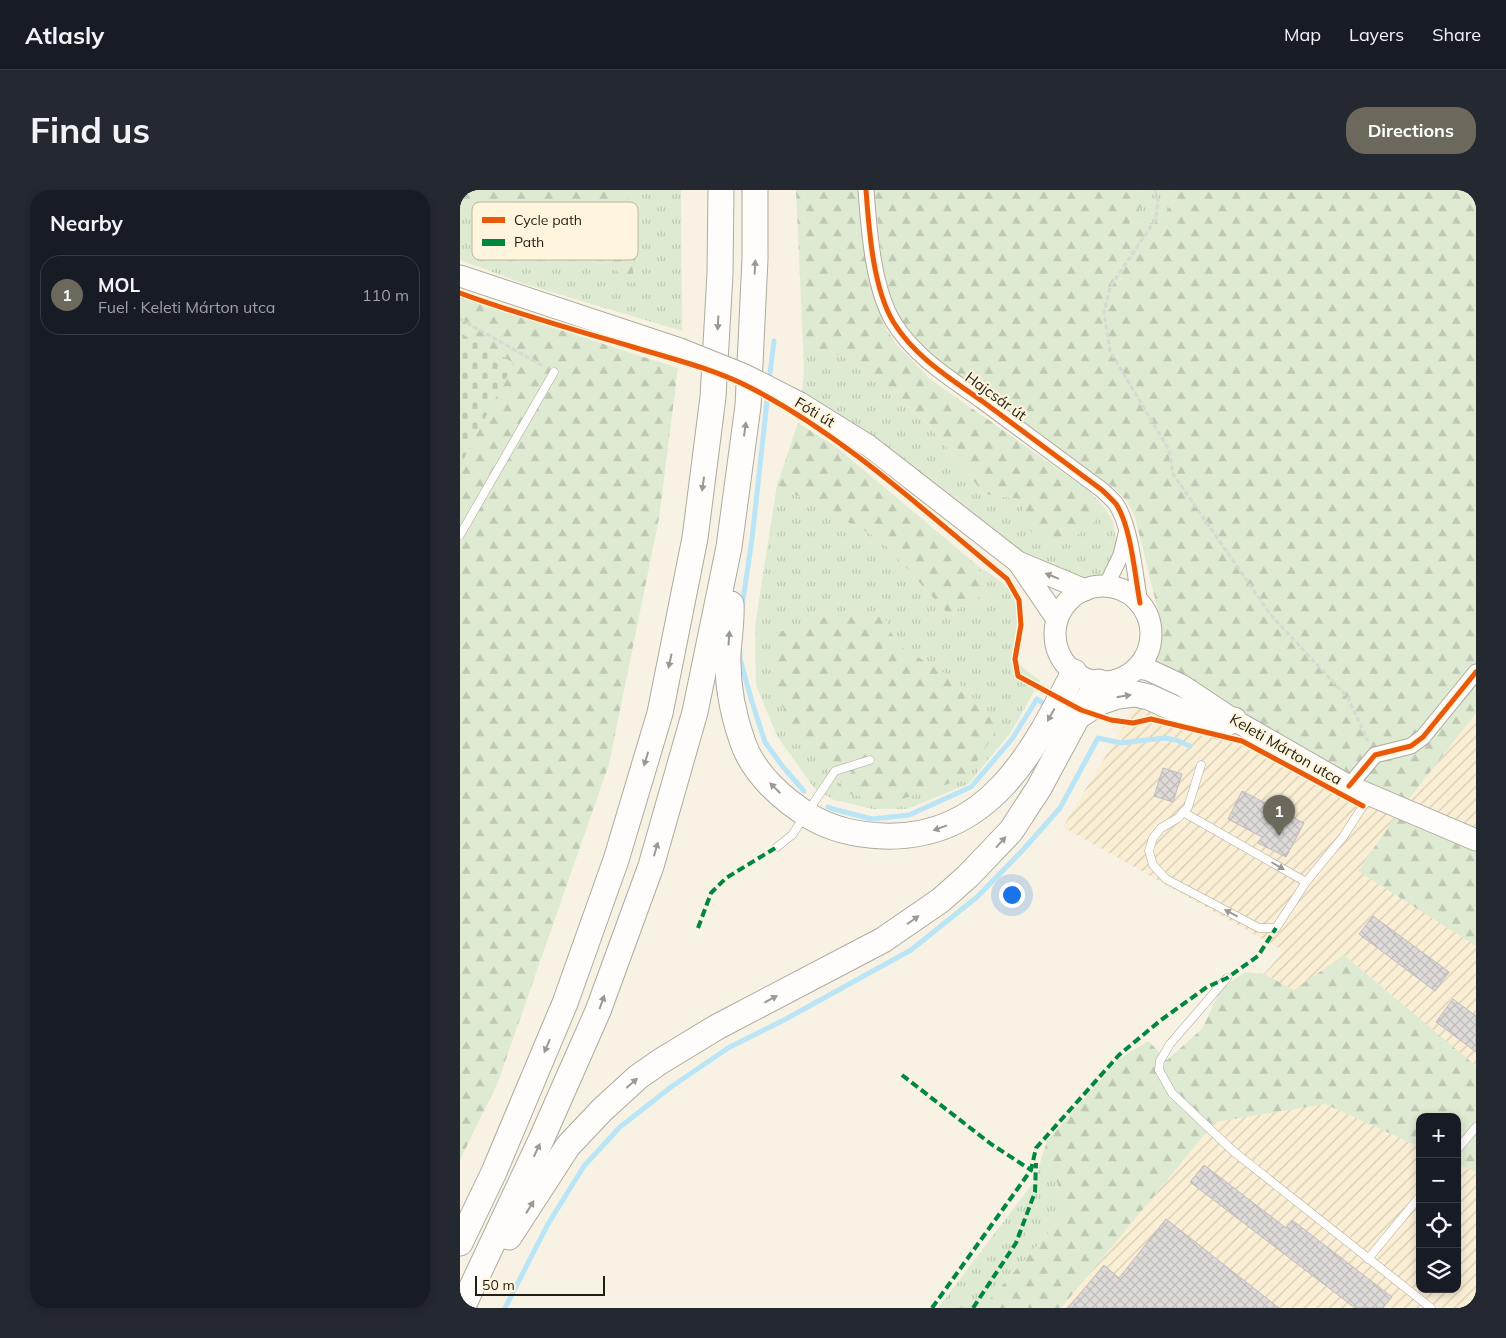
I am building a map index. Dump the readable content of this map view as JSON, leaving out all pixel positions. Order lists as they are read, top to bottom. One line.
{"streets":{"main road":["Fóti út","Keleti Márton utca"],"street":["Hajcsár út"]},"crossings":[["Hajcsár út","Fóti út"],["Hajcsár út","Keleti Márton utca"],["Fóti út","Keleti Márton utca"]],"legend":["Cycle path","Path"],"scale_bar":"50 m","page":{"header":"Atlasly","nav":["Map","Layers","Share"],"buttons":"Directions","title":"Find us","heading":"Nearby","list":[{"mark":"1","name":"MOL","note":"Fuel · Keleti Márton utca","value":"110 m"}],"pins":"1","map_buttons":["+","−"],"scale":"50 m"}}
